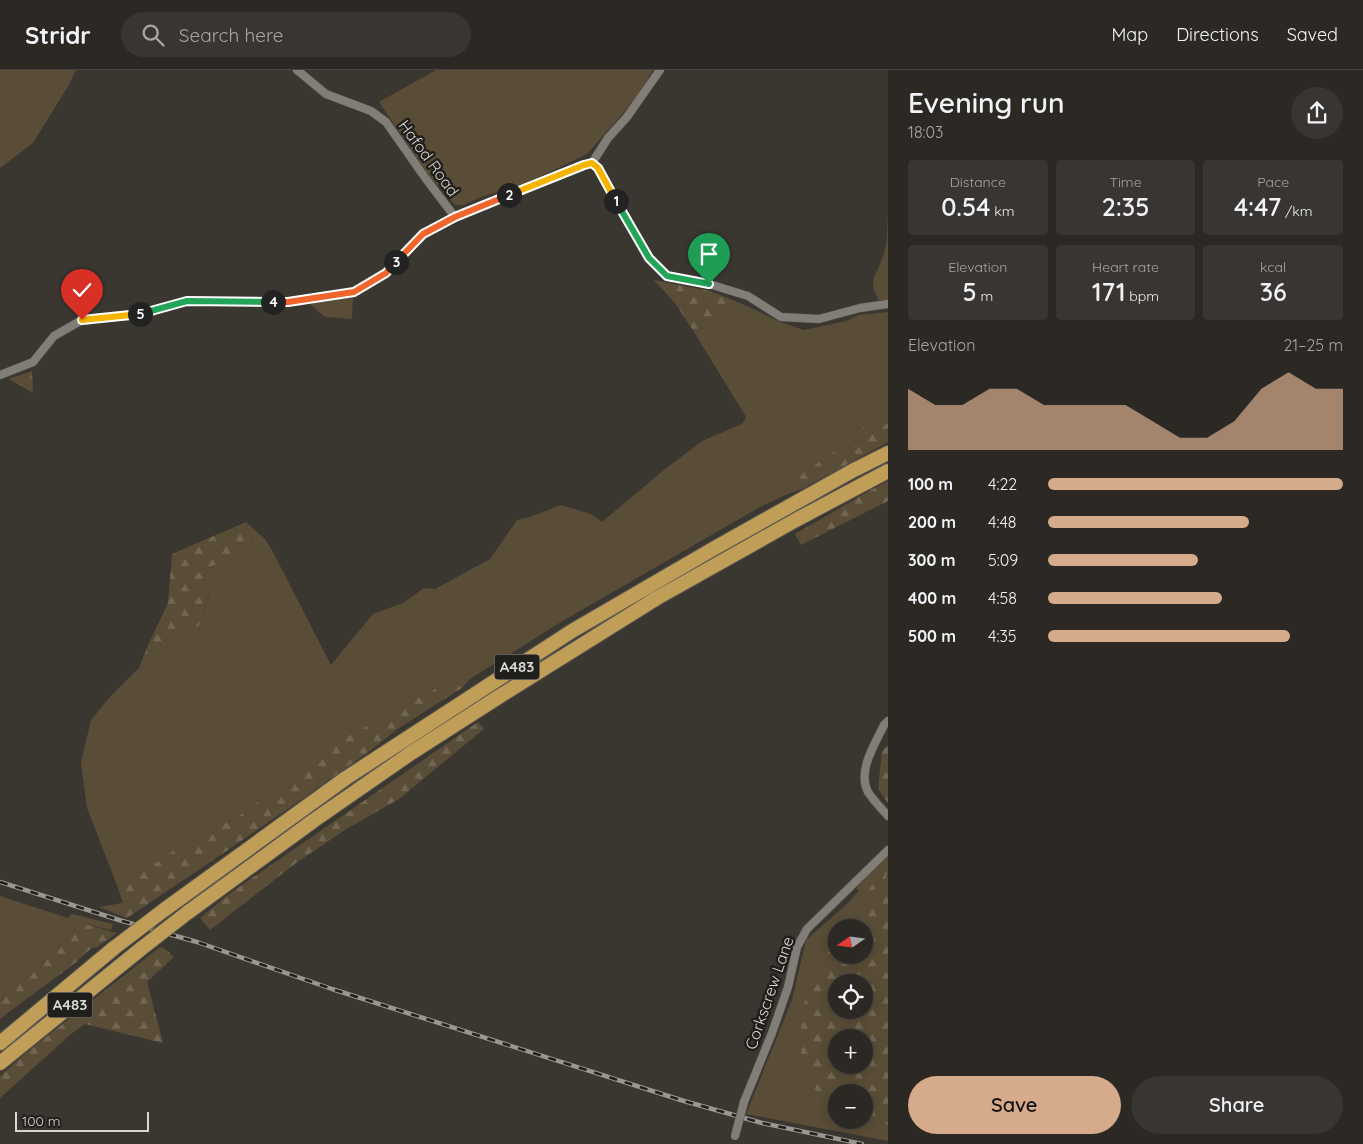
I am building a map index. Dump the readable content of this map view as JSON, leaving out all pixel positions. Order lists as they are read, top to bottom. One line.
{"streets":{"highway":["A483"],"street":["Hafod Road","Corkscrew Lane"]},"scale_bar":"100 m","north":"left","page":{"header":"Stridr","search":"Search here","nav":["Map","Directions","Saved"],"heading":["Evening run","18:03"],"stats":[["Distance","0.54 km"],["Time","2:35"],["Pace","4:47 /km"],["Elevation","5 m"],["Heart rate","171 bpm"],["kcal","36"]],"pins":["2","1","3","4","5"],"chart":["Elevation","21–25 m"],"list":[{"name":"100 m","note":"4:22"},{"name":"200 m","note":"4:48"},{"name":"300 m","note":"5:09"},{"name":"400 m","note":"4:58"},{"name":"500 m","note":"4:35"}],"map_buttons":["+","−"],"buttons":["Save","Share"],"scale":"100 m"}}
